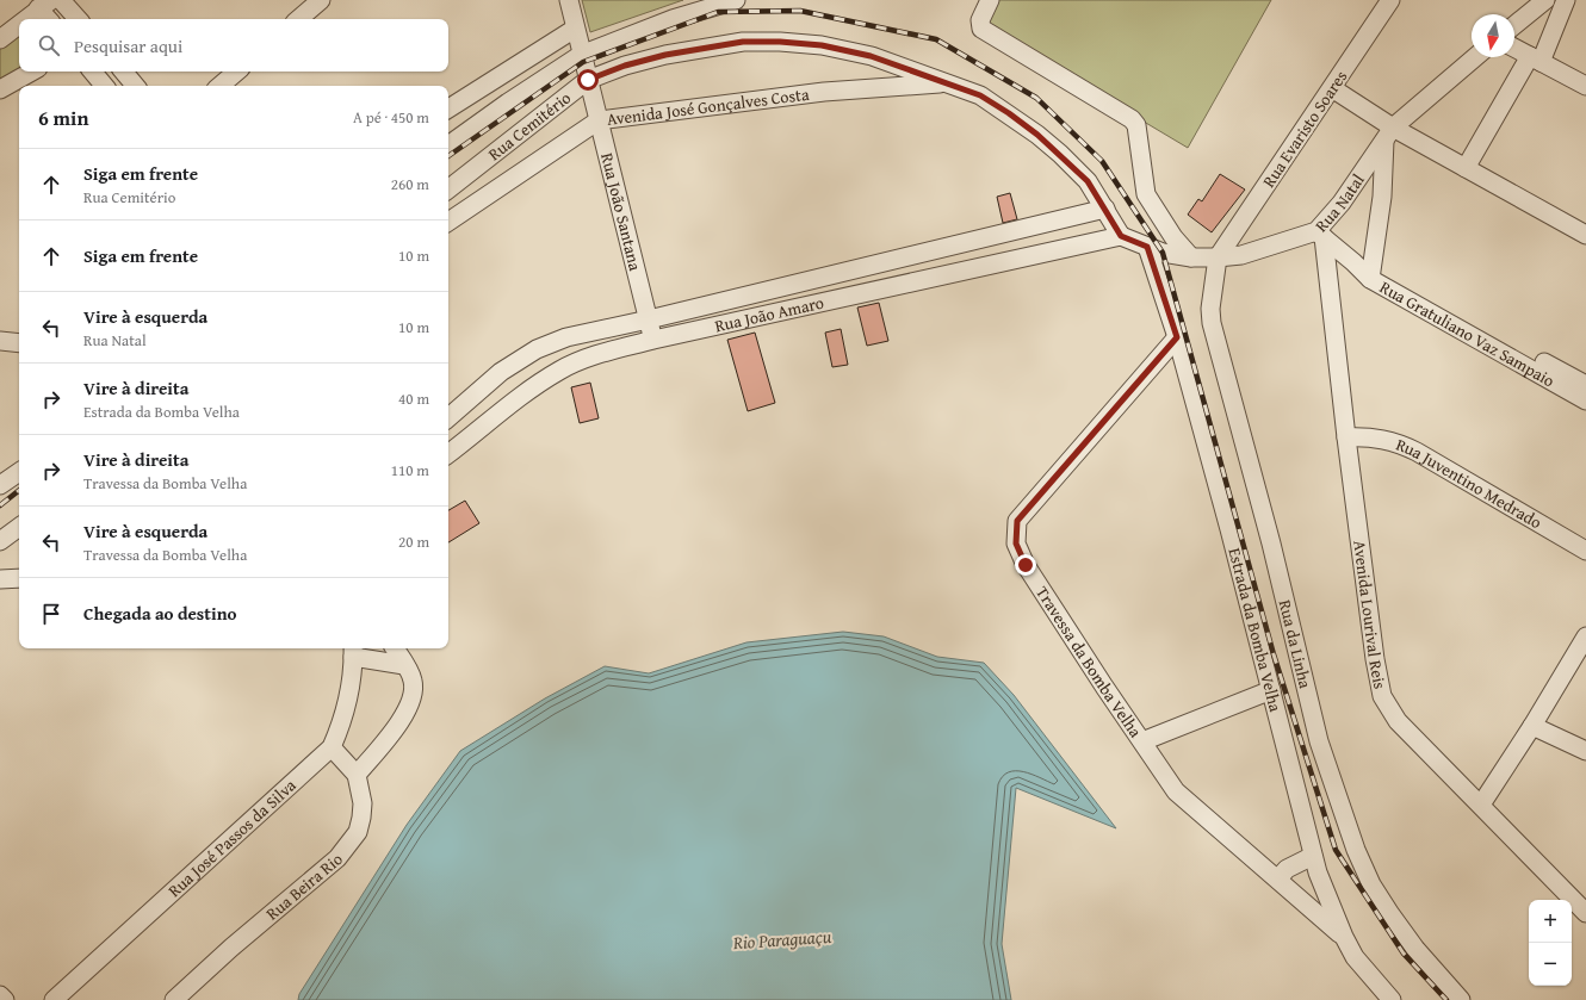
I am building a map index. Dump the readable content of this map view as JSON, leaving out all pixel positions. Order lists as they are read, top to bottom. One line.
{"streets":{"street":["Avenida José Gonçalves Costa","Rua Cemitério","Rua Evaristo Soares","Rua Natal","Rua João Santana","Rua João Amaro","Rua Gratuliano Vaz Sampaio","Rua Juventino Medrado","Avenida Lourival Reis","Estrada da Bomba Velha","Rua da Linha","Travessa da Bomba Velha","Rua José Passos da Silva","Rua Beira Rio"]},"crossings":[["Avenida José Gonçalves Costa","Rua Cemitério"],["Avenida José Gonçalves Costa","Rua João Santana"],["Rua Cemitério","Rua Natal"],["Rua Cemitério","Rua João Santana"],["Rua Cemitério","Rua João Amaro"],["Rua Evaristo Soares","Rua Natal"],["Rua Evaristo Soares","Rua da Linha"],["Rua Natal","Rua João Amaro"],["Rua Natal","Rua Gratuliano Vaz Sampaio"],["Rua Natal","Avenida Lourival Reis"],["Rua Natal","Estrada da Bomba Velha"],["Rua Natal","Rua da Linha"],["Rua João Santana","Rua João Amaro"],["Rua Gratuliano Vaz Sampaio","Avenida Lourival Reis"],["Rua Juventino Medrado","Avenida Lourival Reis"],["Estrada da Bomba Velha","Travessa da Bomba Velha"]],"water":["Rio Paraguaçu"],"north":"bottom","page":{"search":"Pesquisar aqui","heading":["6 min","A pé · 450 m"],"list":[["Siga em frente","Rua Cemitério","260 m"],["Siga em frente","10 m"],["Vire à esquerda","Rua Natal","10 m"],["Vire à direita","Estrada da Bomba Velha","40 m"],["Vire à direita","Travessa da Bomba Velha","110 m"],["Vire à esquerda","Travessa da Bomba Velha","20 m"],"Chegada ao destino"],"map_buttons":["+","−"]}}
